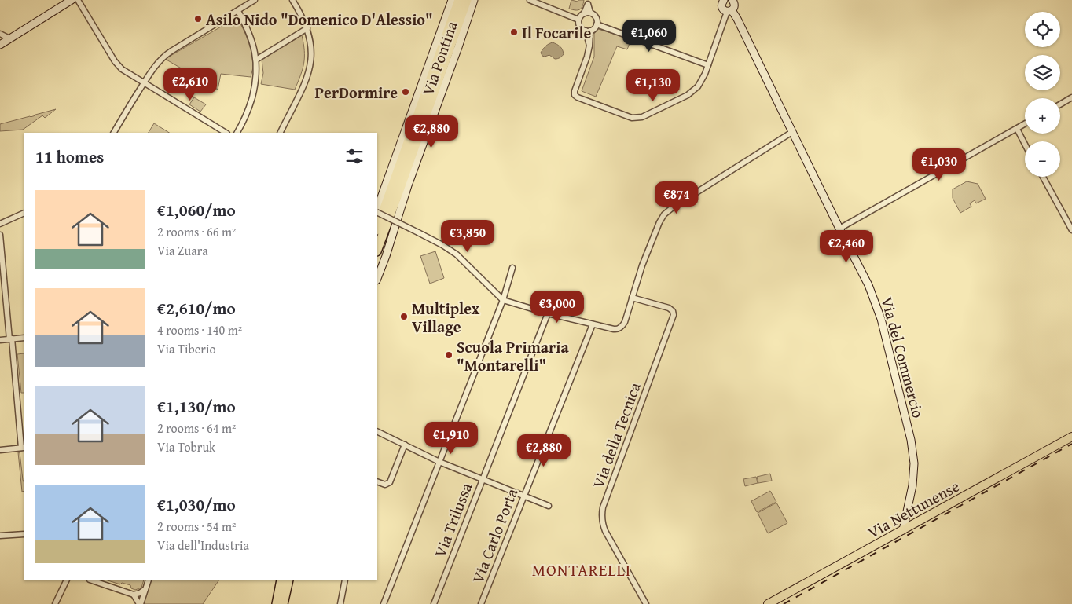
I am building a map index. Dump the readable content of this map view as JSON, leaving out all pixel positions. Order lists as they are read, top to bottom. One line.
{"streets":{"main road":["Via Nettunense"],"street":["Via Pontina","Via del Commercio","Via della Tecnica","Via Trilussa","Via Carlo Porta"]},"crossings":[["Via del Commercio","Via Nettunense"]],"districts":["MONTARELLI"],"places":["Asilo Nido \"Domenico D'Alessio\"","Il Focarile","PerDormire","Multiplex Village","Scuola Primaria \"Montarelli\""],"page":{"map_buttons":["+","−"],"price":["€1,060","€2,610","€1,130","€2,880","€1,030","€874","€3,850","€2,460","€3,000","€1,910","€2,880"],"heading":"11 homes","list":[{"name":"€1,060/mo","note":"2 rooms · 66 m² · Via Zuara"},{"name":"€2,610/mo","note":"4 rooms · 140 m² · Via Tiberio"},{"name":"€1,130/mo","note":"2 rooms · 64 m² · Via Tobruk"},{"name":"€1,030/mo","note":"2 rooms · 54 m² · Via dell'Industria"}]}}
